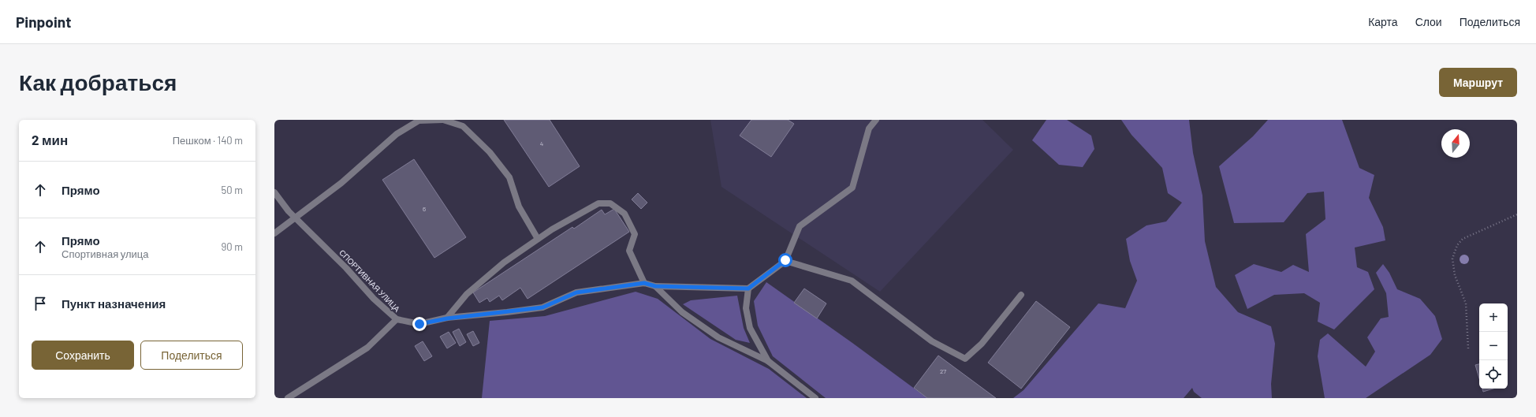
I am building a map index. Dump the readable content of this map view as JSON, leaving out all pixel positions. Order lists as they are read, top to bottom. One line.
{"streets":{"street":["СПОРТИВНАЯ УЛИЦА"]},"house_numbers":["4","6","27"],"north":"top","page":{"header":"Pinpoint","nav":["Карта","Слои","Поделиться"],"buttons":["Маршрут",["Сохранить","Поделиться"]],"title":"Как добраться","heading":["2 мин","Пешком · 140 m"],"list":[["Прямо","50 m"],["Прямо","Спортивная улица","90 m"],"Пункт назначения"],"map_buttons":["+","−"]}}
